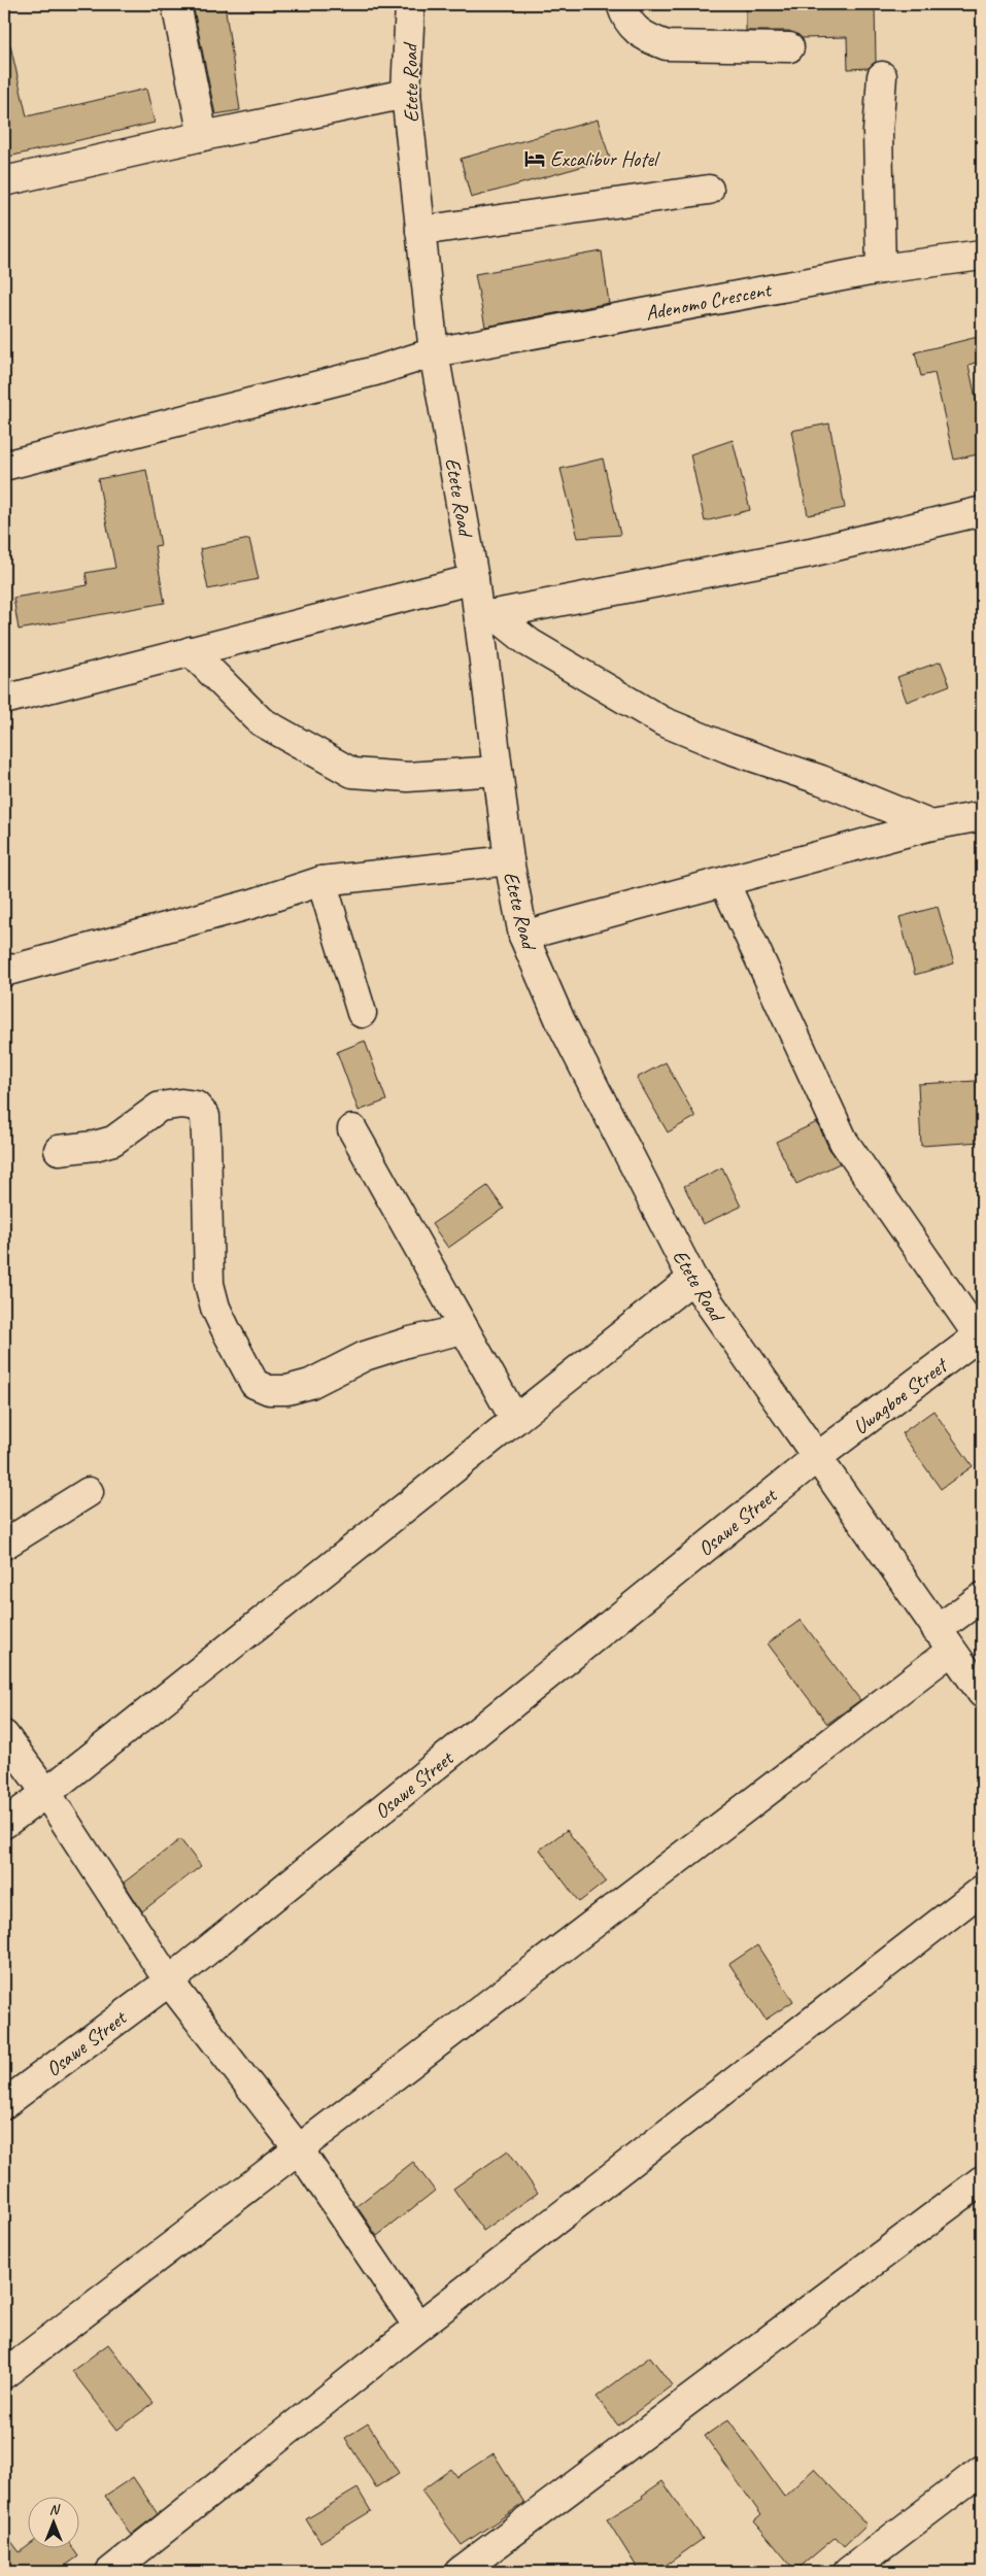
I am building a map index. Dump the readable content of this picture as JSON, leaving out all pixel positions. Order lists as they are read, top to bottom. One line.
{"streets":{"street":["Etete Road","Adenomo Crescent","Uwagboe Street","Osawe Street"]},"crossings":[["Etete Road","Adenomo Crescent"],["Etete Road","Uwagboe Street"],["Etete Road","Osawe Street"],["Uwagboe Street","Osawe Street"]],"places":{"hotel":["Excalibur Hotel"]},"north":"top"}
